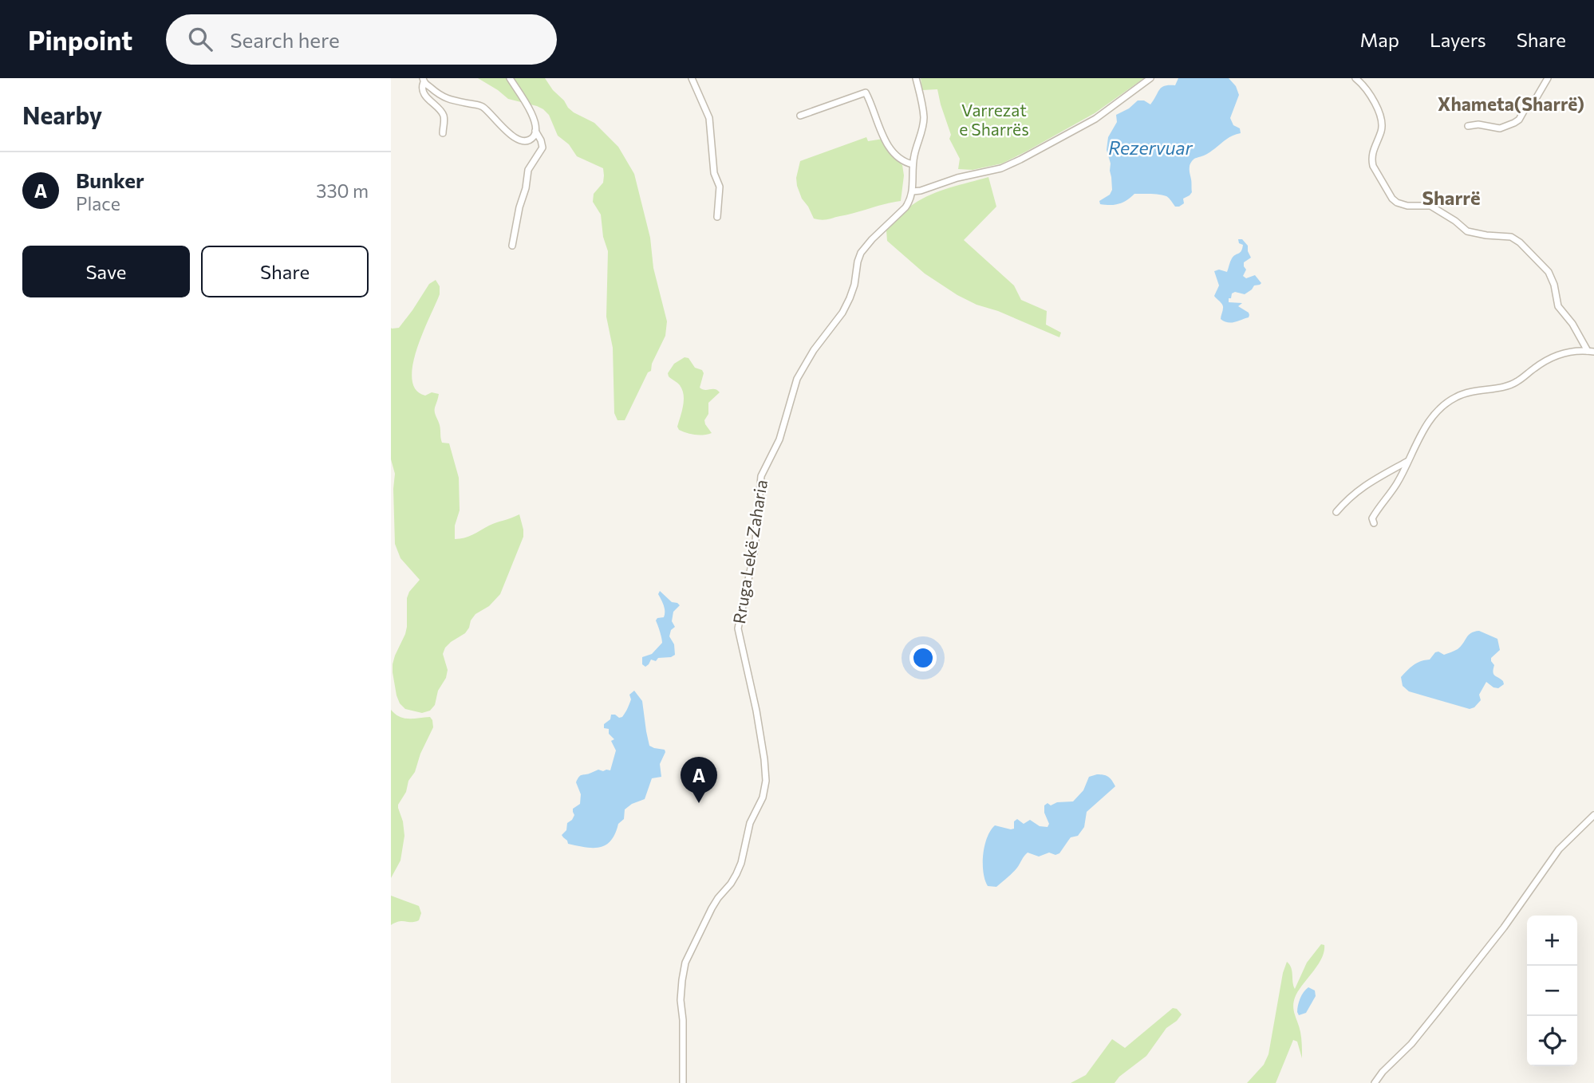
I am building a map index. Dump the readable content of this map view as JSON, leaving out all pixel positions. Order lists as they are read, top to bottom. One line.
{"streets":{"street":["Rruga Lekë Zaharia"]},"districts":["Xhameta(Sharrë)","Sharrë"],"water":["Rezervuar"],"parks":["Varrezat e Sharrës"],"page":{"header":"Pinpoint","search":"Search here","nav":["Map","Layers","Share"],"heading":"Nearby","list":[{"mark":"A","name":"Bunker","note":"Place","value":"330 m"}],"buttons":["Save","Share"],"pins":"A","map_buttons":["+","−"]}}
